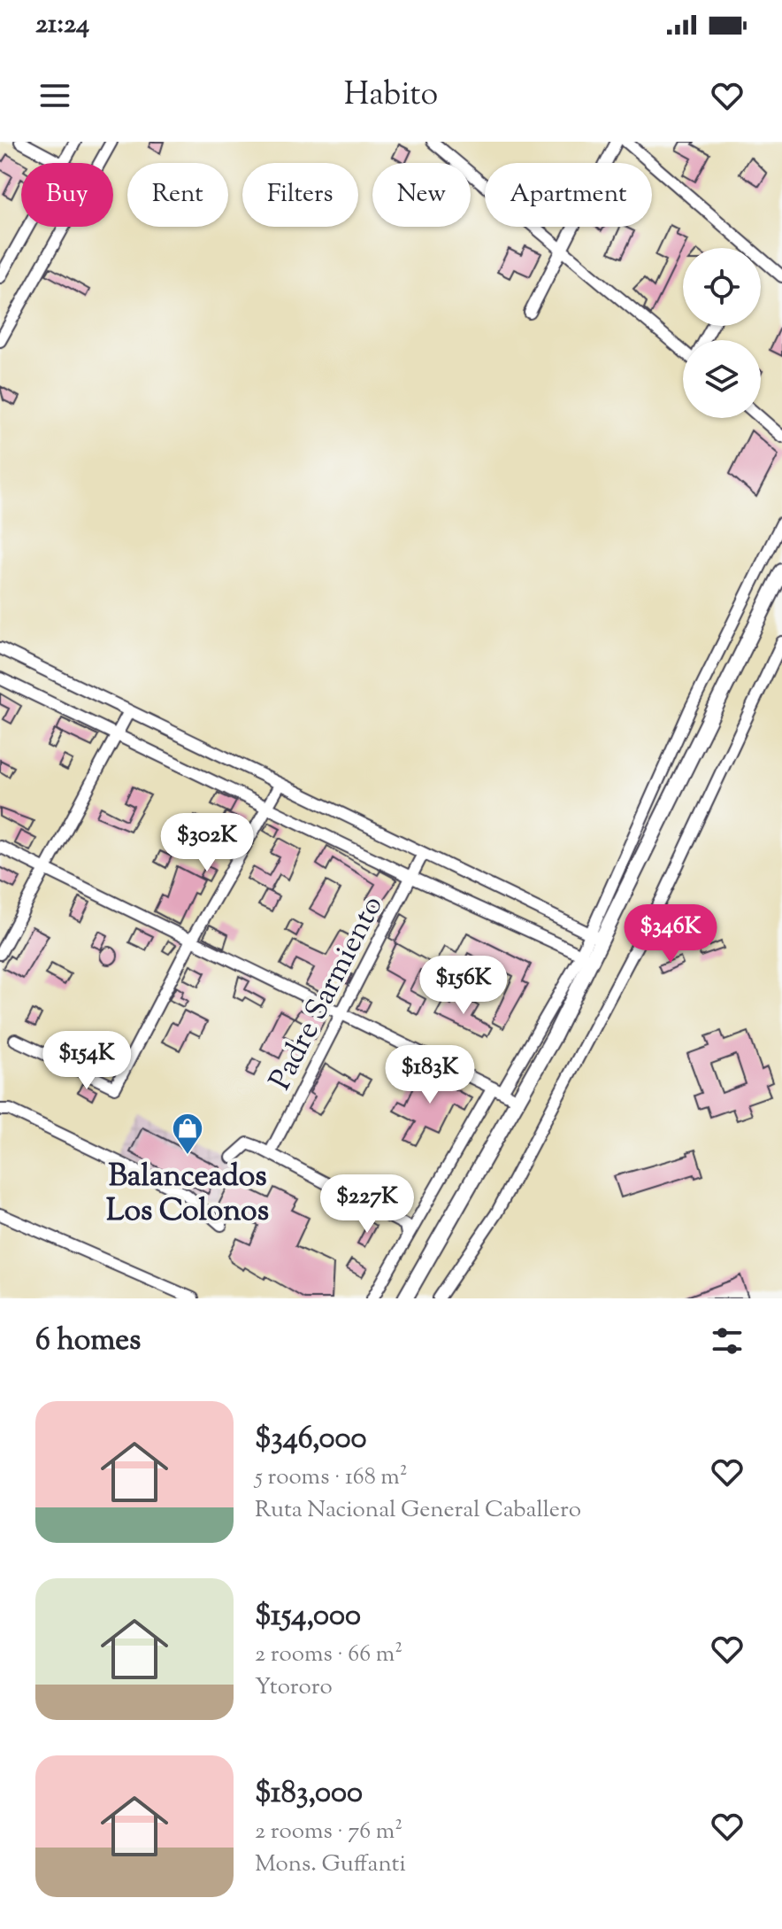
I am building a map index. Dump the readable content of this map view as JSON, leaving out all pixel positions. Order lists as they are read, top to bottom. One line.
{"streets":{"street":["Padre Sarmiento"]},"places":{"shop":["Balanceados Los Colonos"]},"page":{"status":"21:24","header":"Habito","chip":["Buy","Rent","Filters","New","Apartment"],"price":["$302K","$346K","$156K","$154K","$183K","$227K"],"heading":"6 homes","list":[{"name":"$346,000","note":"5 rooms · 168 m² · Ruta Nacional General Caballero"},{"name":"$154,000","note":"2 rooms · 66 m² · Ytororo"},{"name":"$183,000","note":"2 rooms · 76 m² · Mons. Guffanti"}]}}
